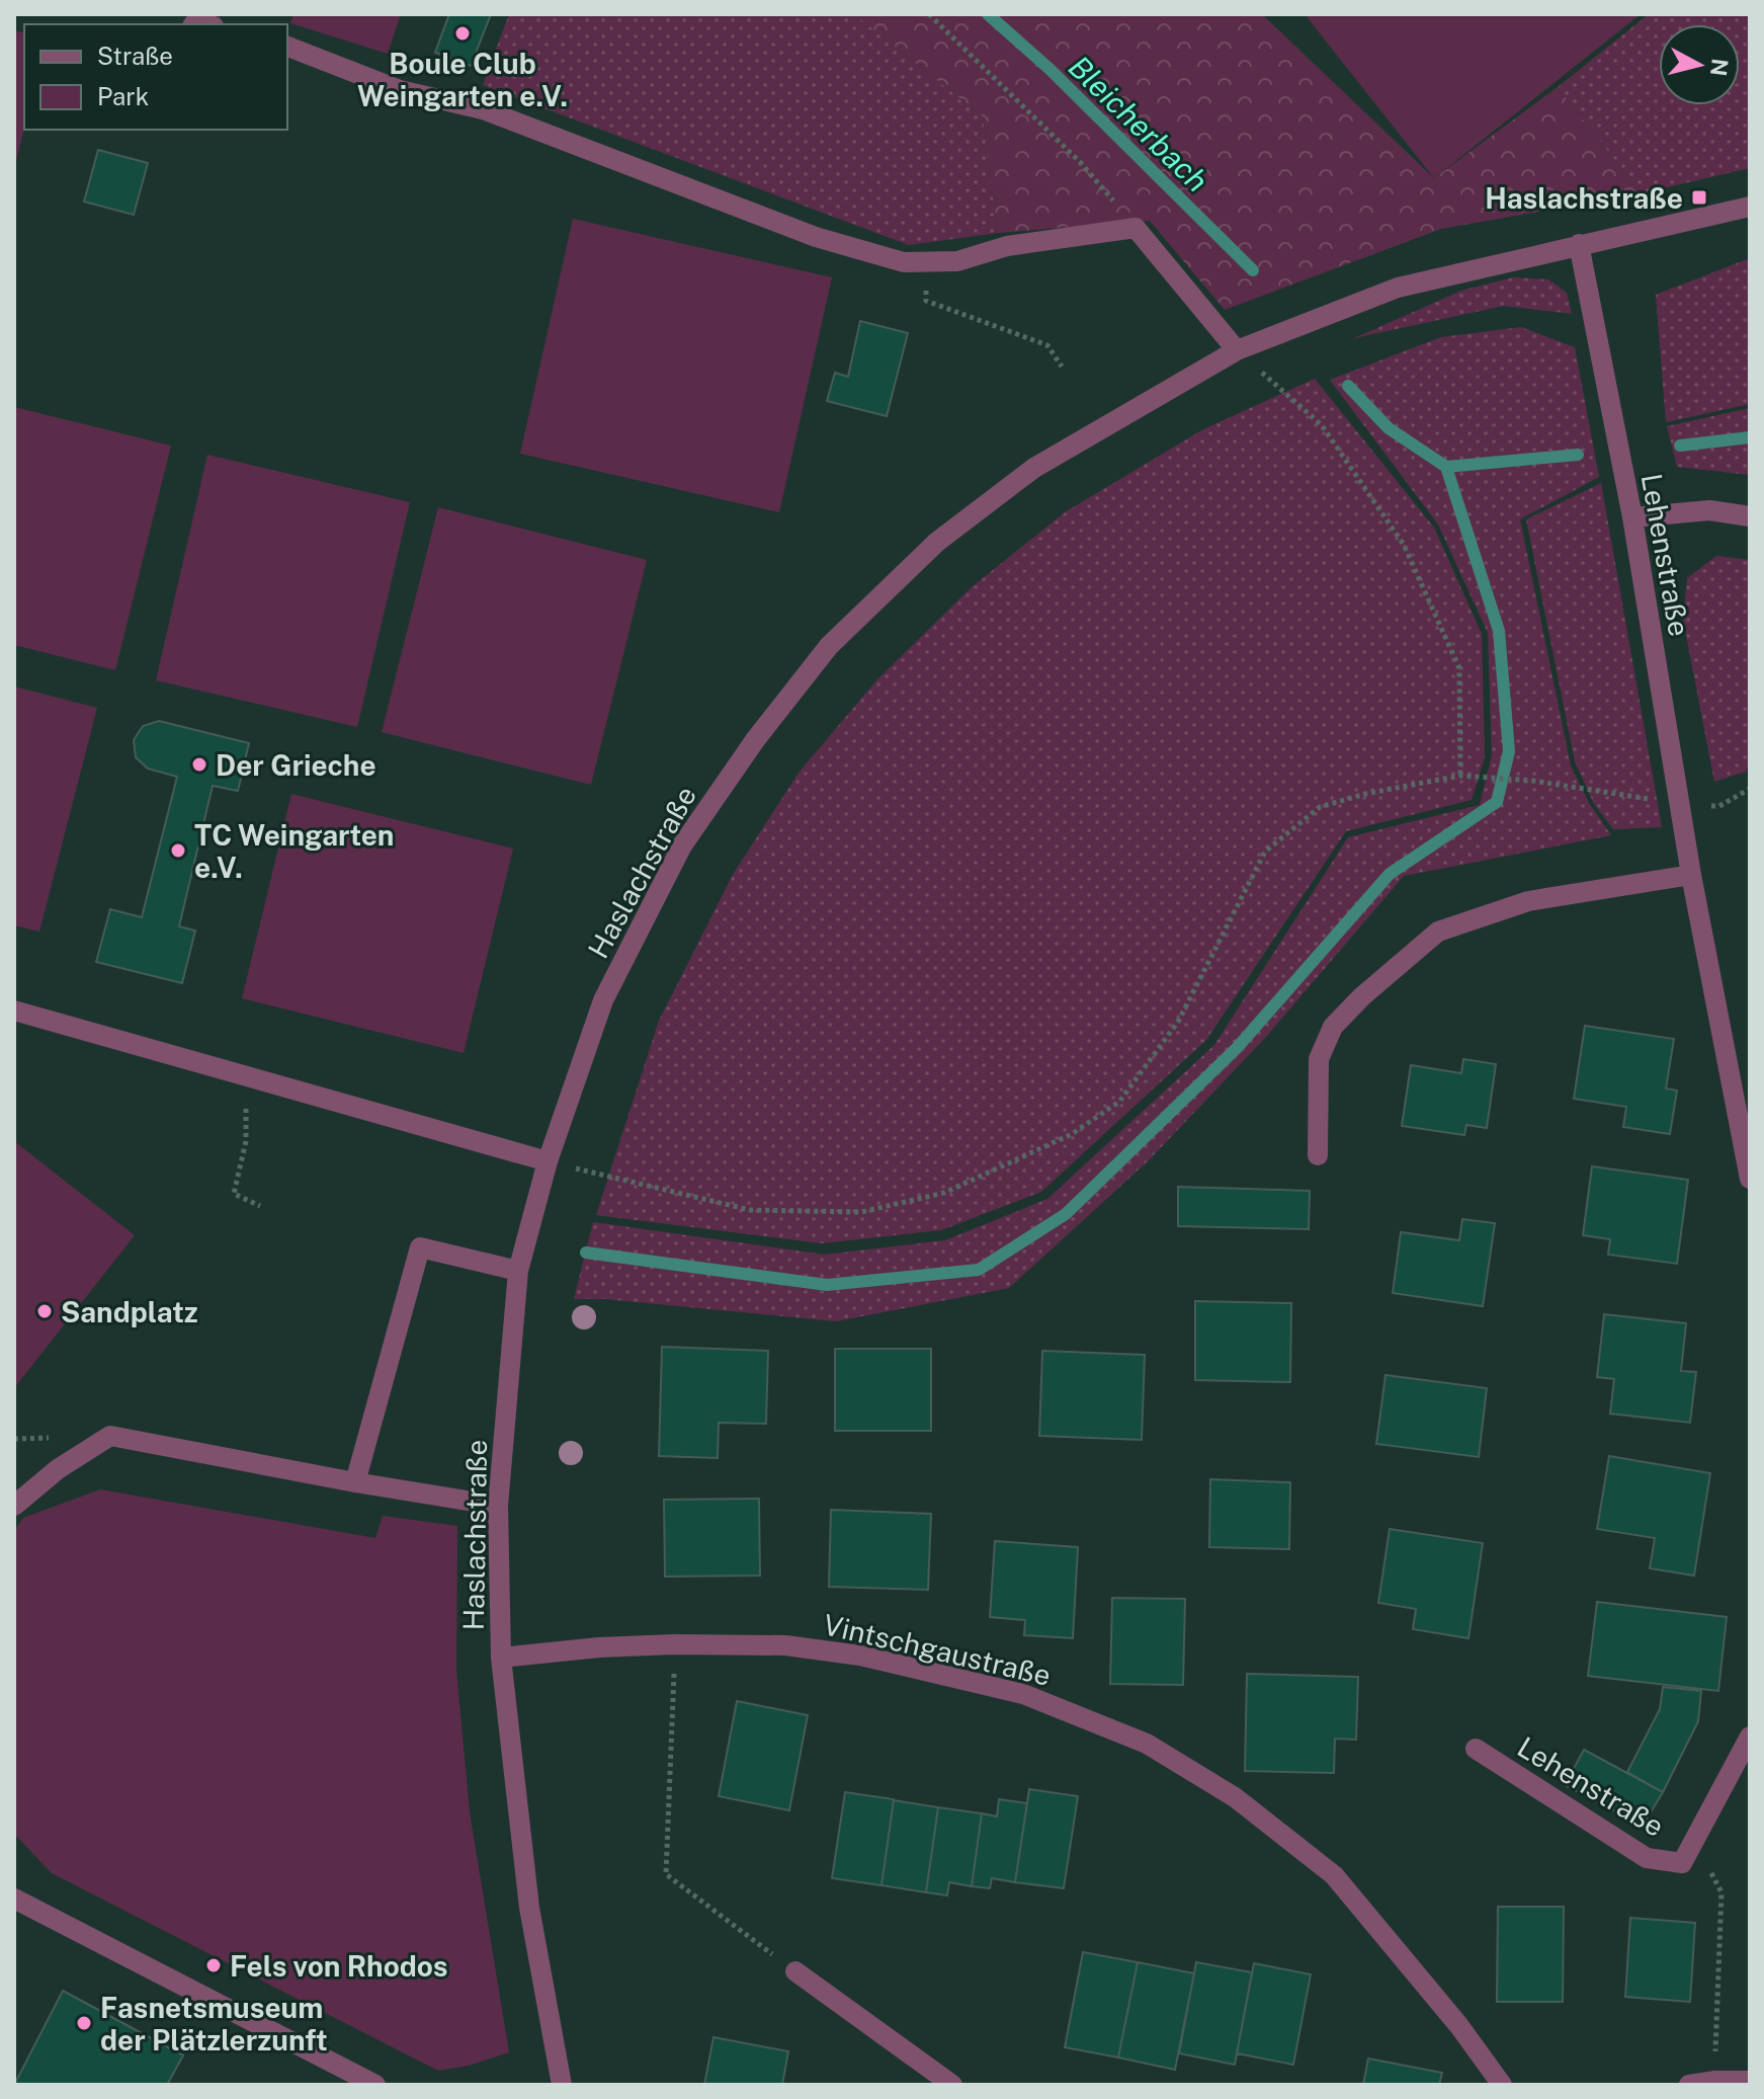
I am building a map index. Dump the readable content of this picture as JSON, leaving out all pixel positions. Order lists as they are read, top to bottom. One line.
{"streets":{"street":["Lehenstraße","Haslachstraße","Vintschgaustraße"]},"crossings":[["Lehenstraße","Haslachstraße"],["Haslachstraße","Vintschgaustraße"]],"water":["Bleicherbach"],"places":{"other":["Boule Club Weingarten e.V.","Der Grieche","TC Weingarten e.V.","Sandplatz","Fels von Rhodos","Fasnetsmuseum der Plätzlerzunft"],"transit":["Haslachstraße"]},"legend":["Straße","Park"],"north":"right"}
